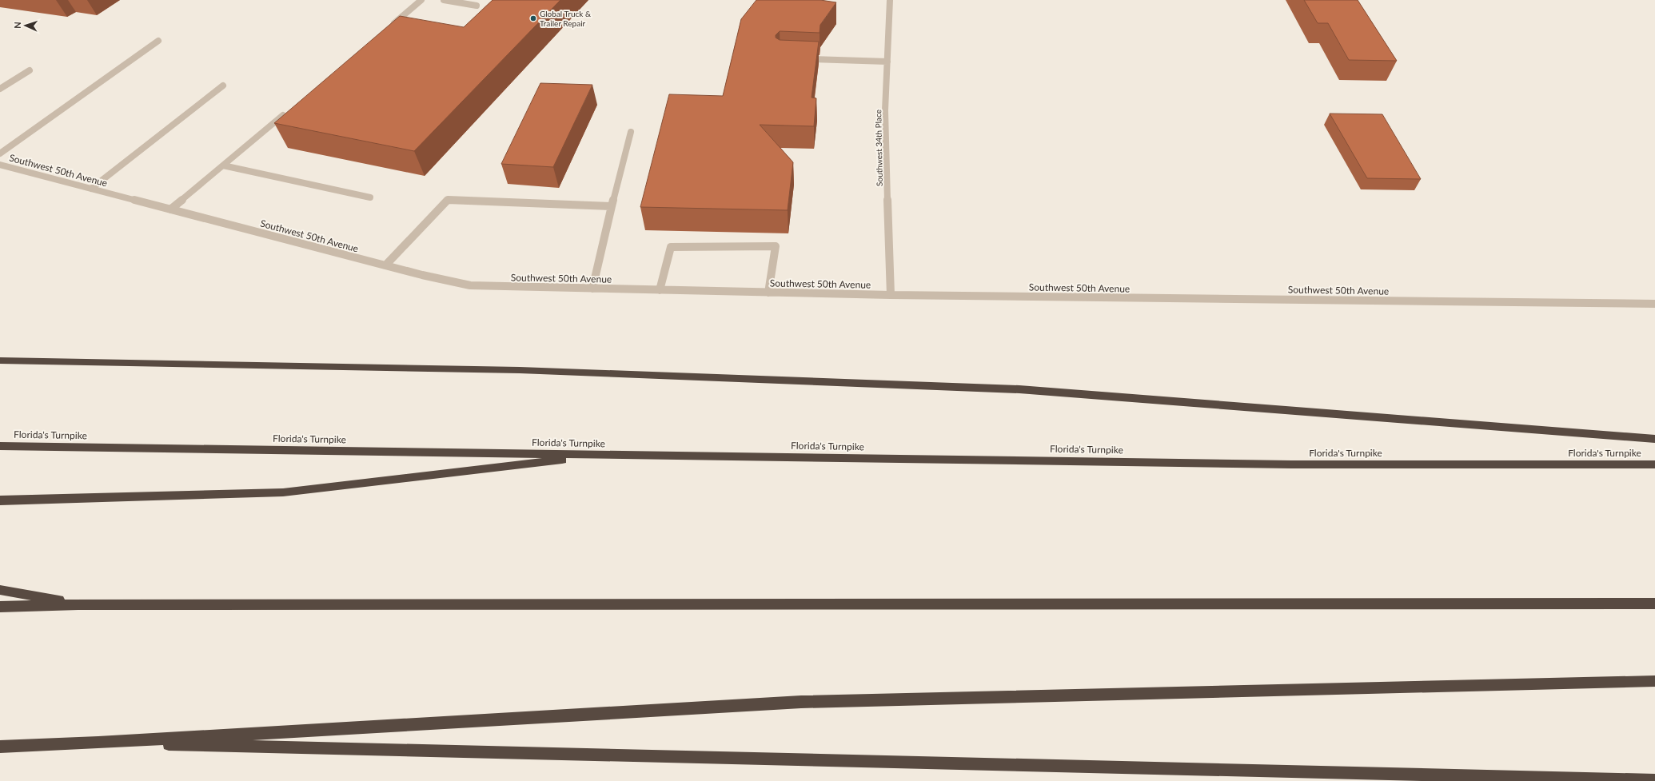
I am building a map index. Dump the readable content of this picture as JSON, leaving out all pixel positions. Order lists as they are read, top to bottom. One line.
{"streets":{"highway":["Florida's Turnpike"],"street":["Southwest 34th Place","Southwest 50th Avenue"]},"crossings":[["Southwest 34th Place","Southwest 50th Avenue"]],"places":["Global Truck & Trailer Repair"],"north":"left"}
